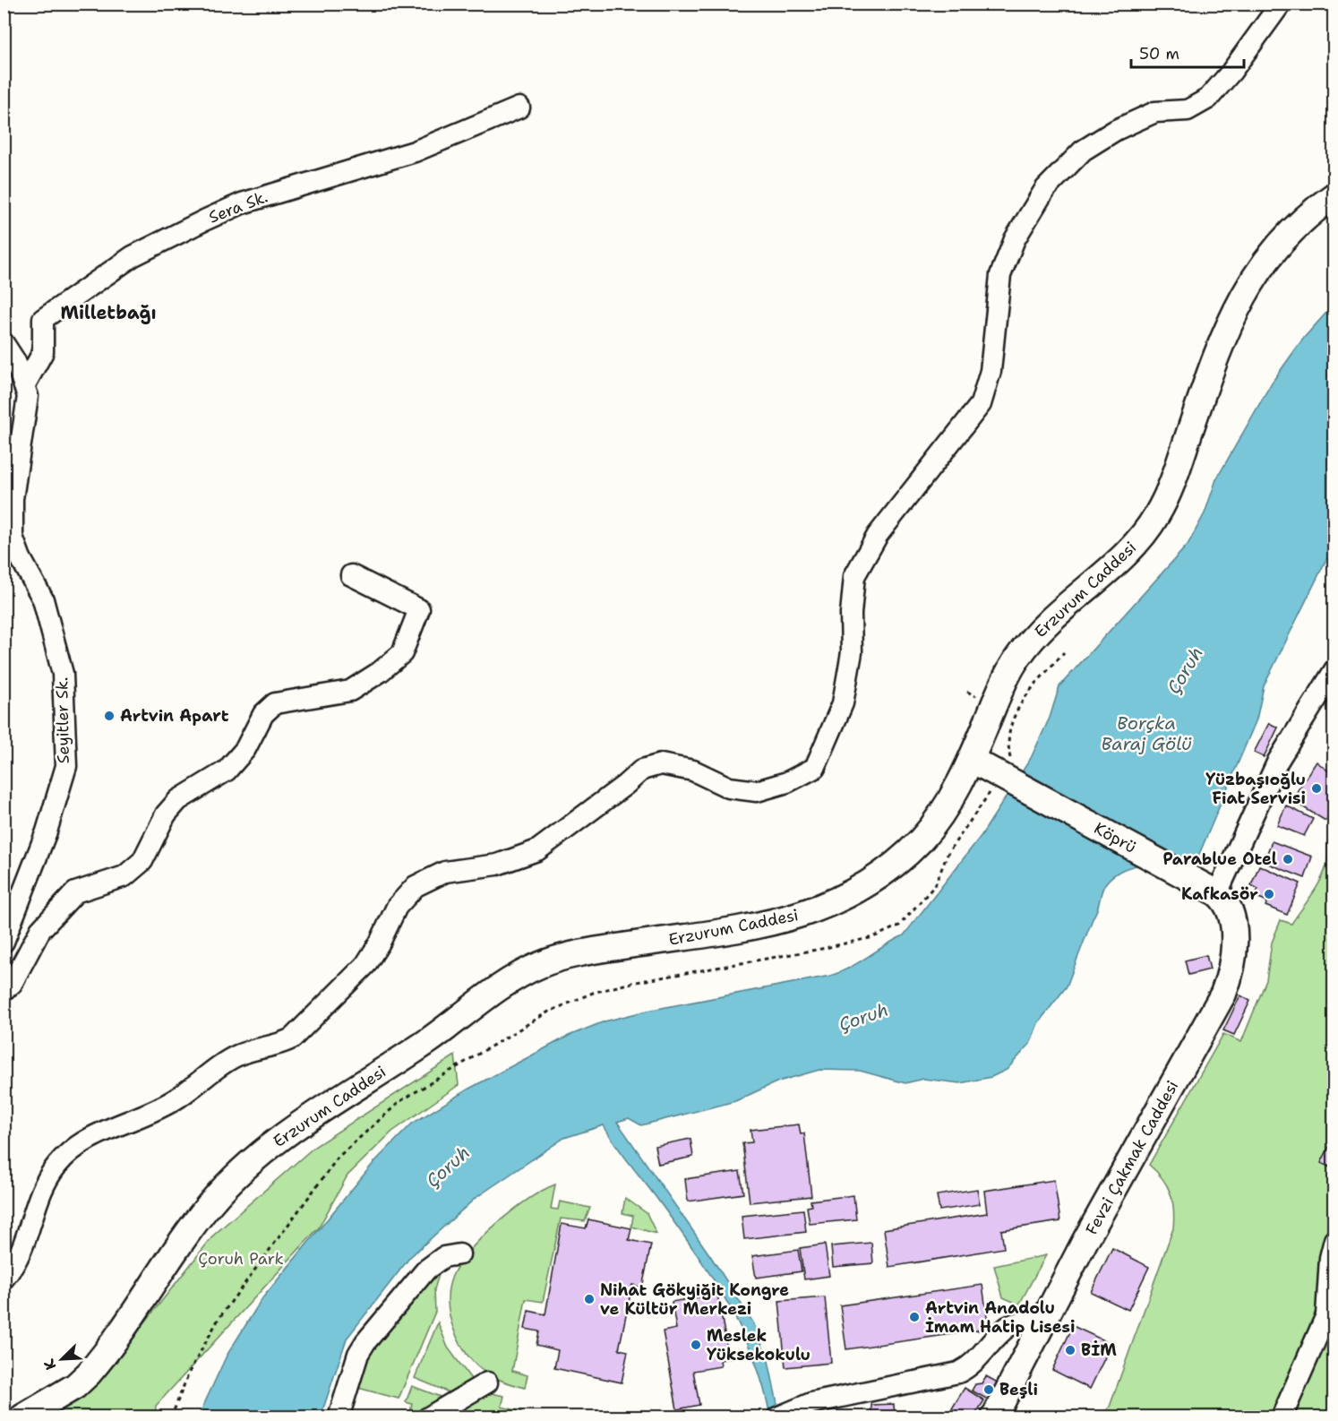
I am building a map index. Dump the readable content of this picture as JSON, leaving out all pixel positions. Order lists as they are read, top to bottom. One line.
{"streets":{"main road":["Erzurum Caddesi","Köprü","Fevzi Çakmak Caddesi"],"street":["Sera Sk.","Seyitler Sk."]},"crossings":[["Sera Sk.","Seyitler Sk."],["Erzurum Caddesi","Köprü"],["Köprü","Fevzi Çakmak Caddesi"]],"districts":["Milletbağı"],"water":["Çoruh","Borçka Baraj Gölü"],"parks":["Çoruh Park"],"places":["Artvin Apart","Yüzbaşıoğlu Fiat Servisi","Parablue Otel","Kafkasör","Nihat Gökyiğit Kongre ve Kültür Merkezi","Artvin Anadolu İmam Hatip Lisesi","Meslek Yüksekokulu","BİM","Beşli"],"scale_bar":"50 m","north":"bottom left"}
